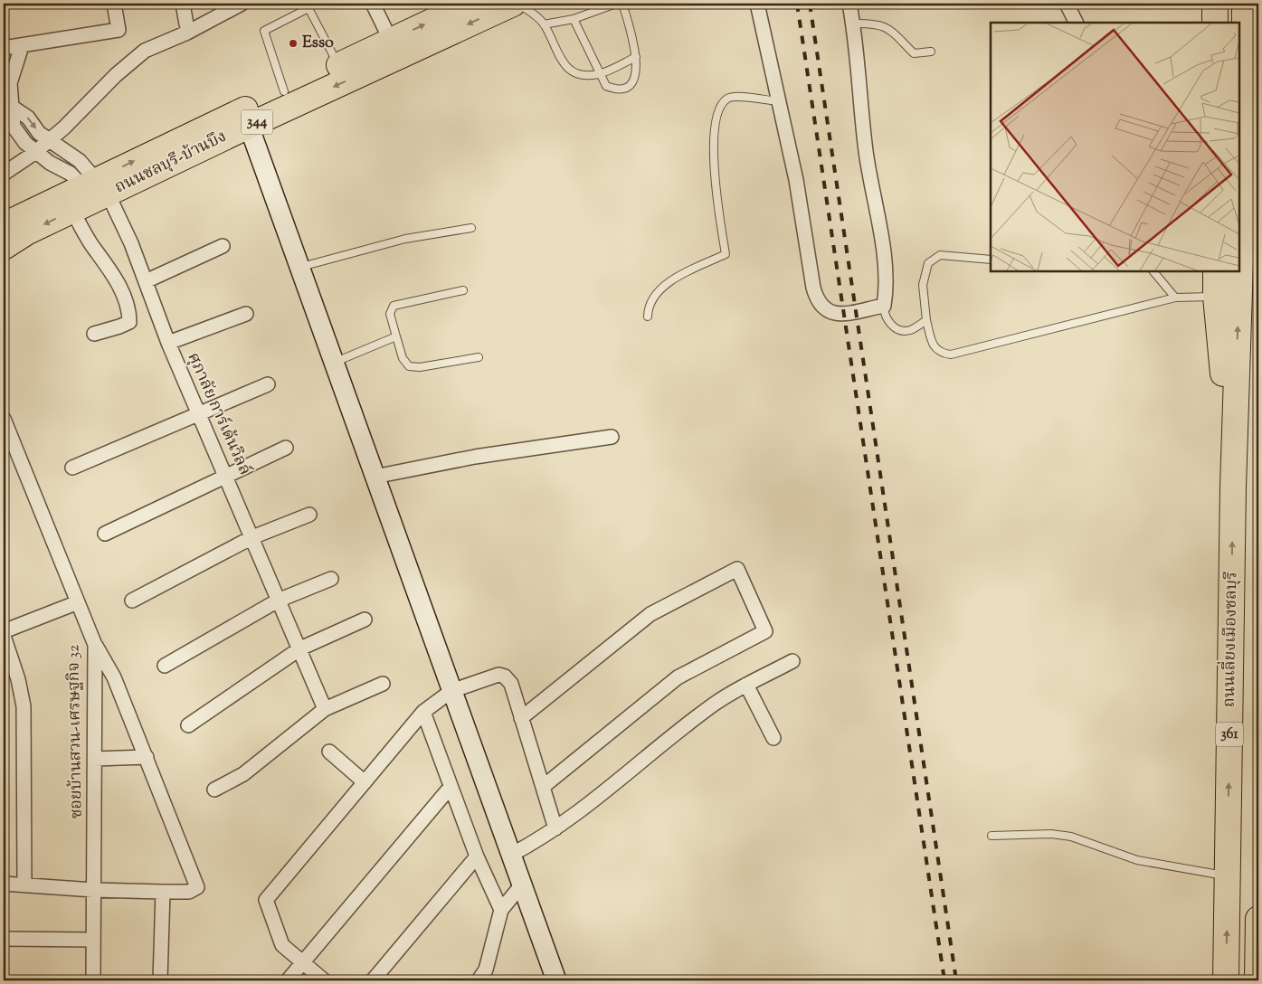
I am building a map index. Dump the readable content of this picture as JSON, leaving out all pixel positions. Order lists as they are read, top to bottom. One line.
{"streets":{"highway":["344","ถนนชลบุรี-บ้านบึง","ถนนเลี่ยงเมืองชลบุรี","361"],"street":["ศุภาลัย การ์เด้นวิลล์","ซอยบ้านสวน-เศรษฐกิจ 32"]},"crossings":[["ถนนชลบุรี-บ้านบึง","ศุภาลัย การ์เด้นวิลล์"]],"places":["Esso"]}
